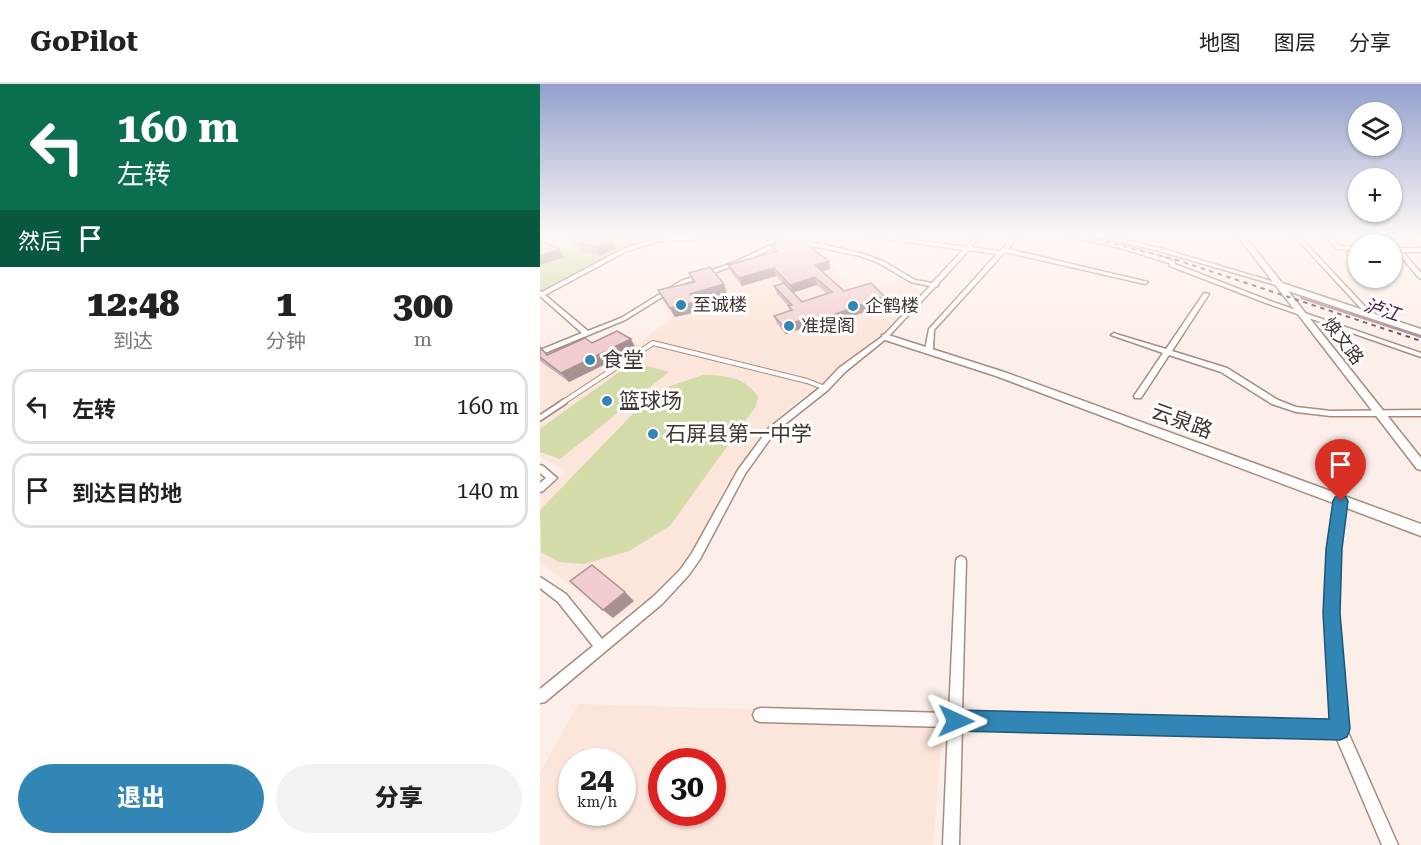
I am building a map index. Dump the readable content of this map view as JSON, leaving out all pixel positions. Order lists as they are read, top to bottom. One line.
{"streets":{"street":["焕文路","云泉路"]},"water":["泸江"],"places":["至诚楼","企鹤楼","准提阁","食堂","篮球场","石屏县第一中学"],"page":{"header":"GoPilot","nav":["地图","图层","分享"],"turn":["160 m","左转"],"map_buttons":["+","−"],"then":"然后","eta":["12:48","到达","1","分钟","300","m"],"list":[{"name":"左转","value":"160 m"},{"name":"到达目的地","value":"140 m"}],"speed":"24 km/h","limit":"30","buttons":["退出","分享"]}}
